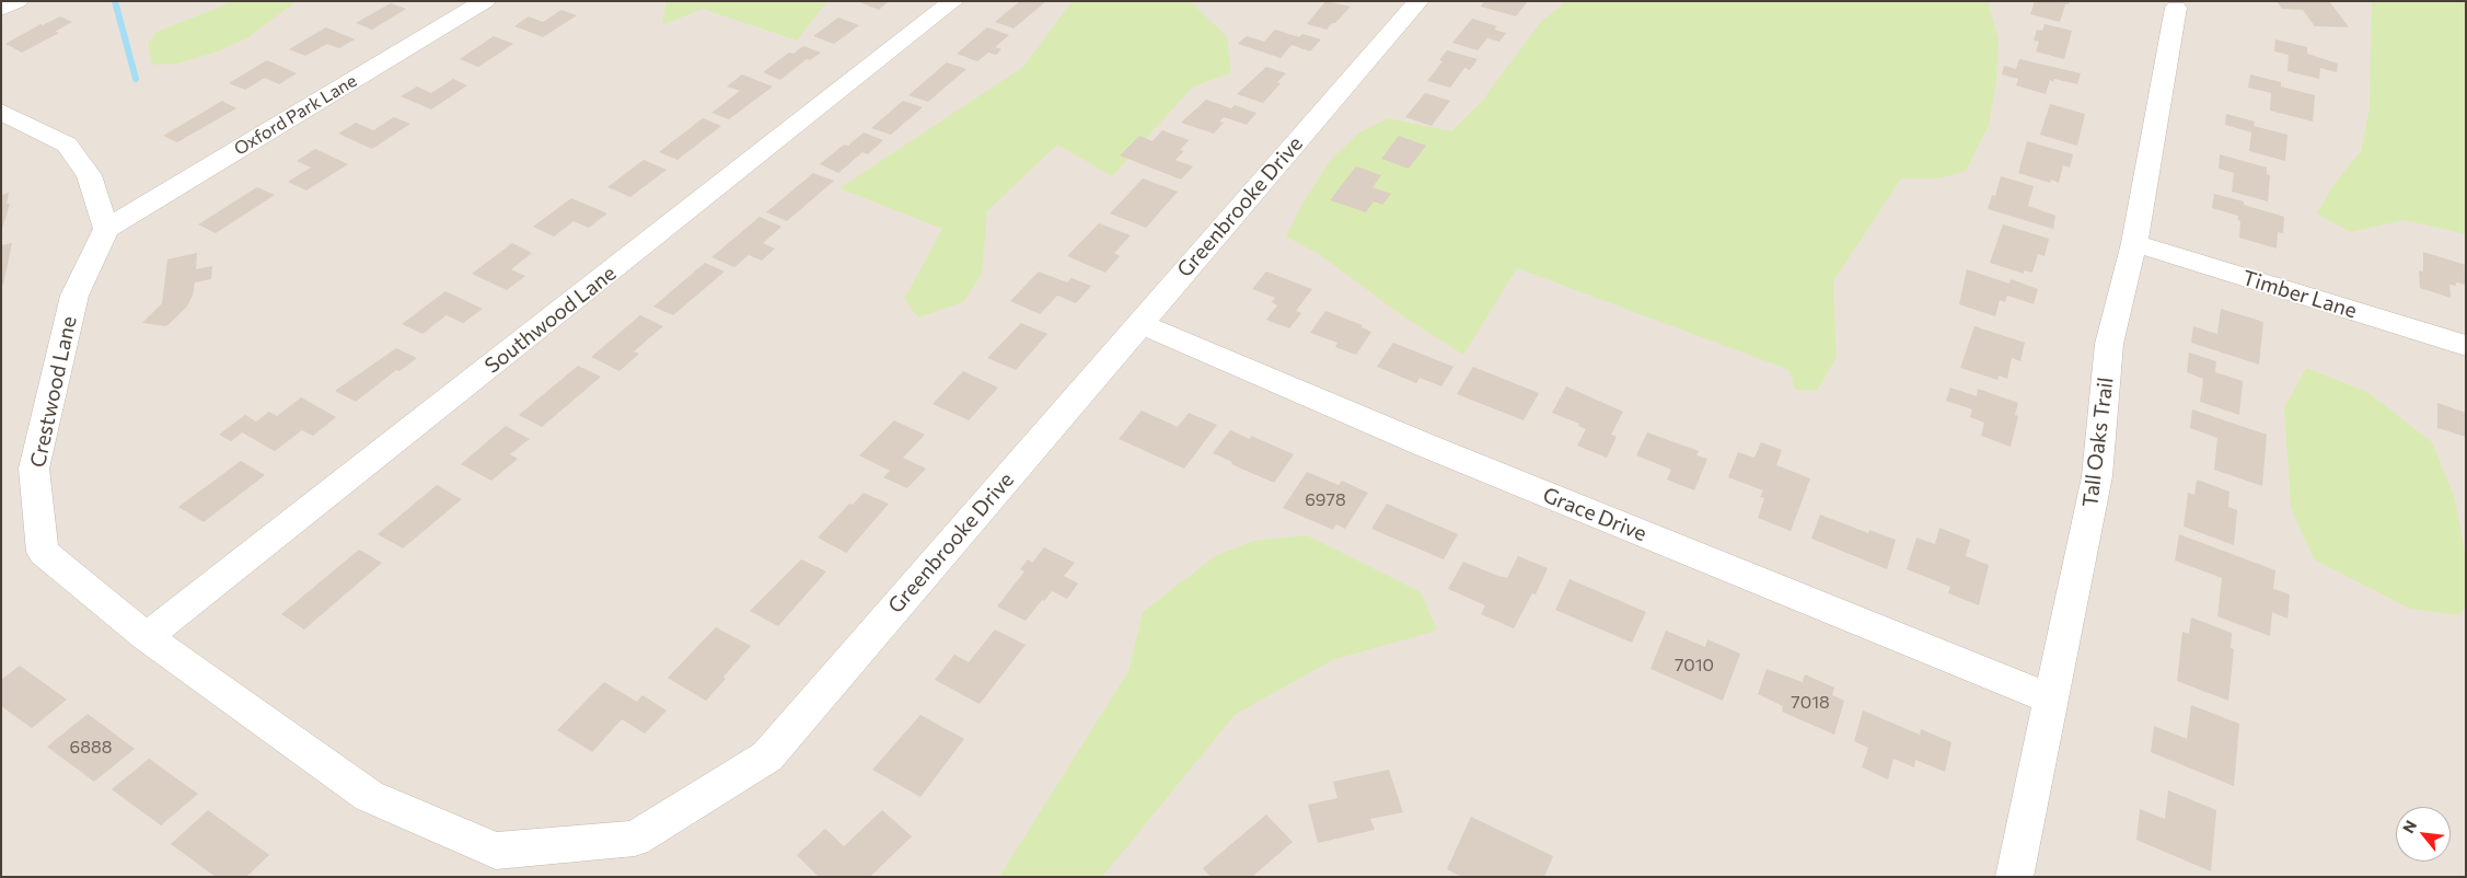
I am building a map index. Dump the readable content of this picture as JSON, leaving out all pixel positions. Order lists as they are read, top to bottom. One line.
{"streets":{"street":["Oxford Park Lane","Greenbrooke Drive","Timber Lane","Southwood Lane","Crestwood Lane","Tall Oaks Trail","Grace Drive"]},"crossings":[["Oxford Park Lane","Crestwood Lane"],["Greenbrooke Drive","Crestwood Lane"],["Greenbrooke Drive","Grace Drive"],["Timber Lane","Tall Oaks Trail"],["Southwood Lane","Crestwood Lane"],["Tall Oaks Trail","Grace Drive"]],"house_numbers":["6978","7010","7018","6888"],"north":"top left"}
